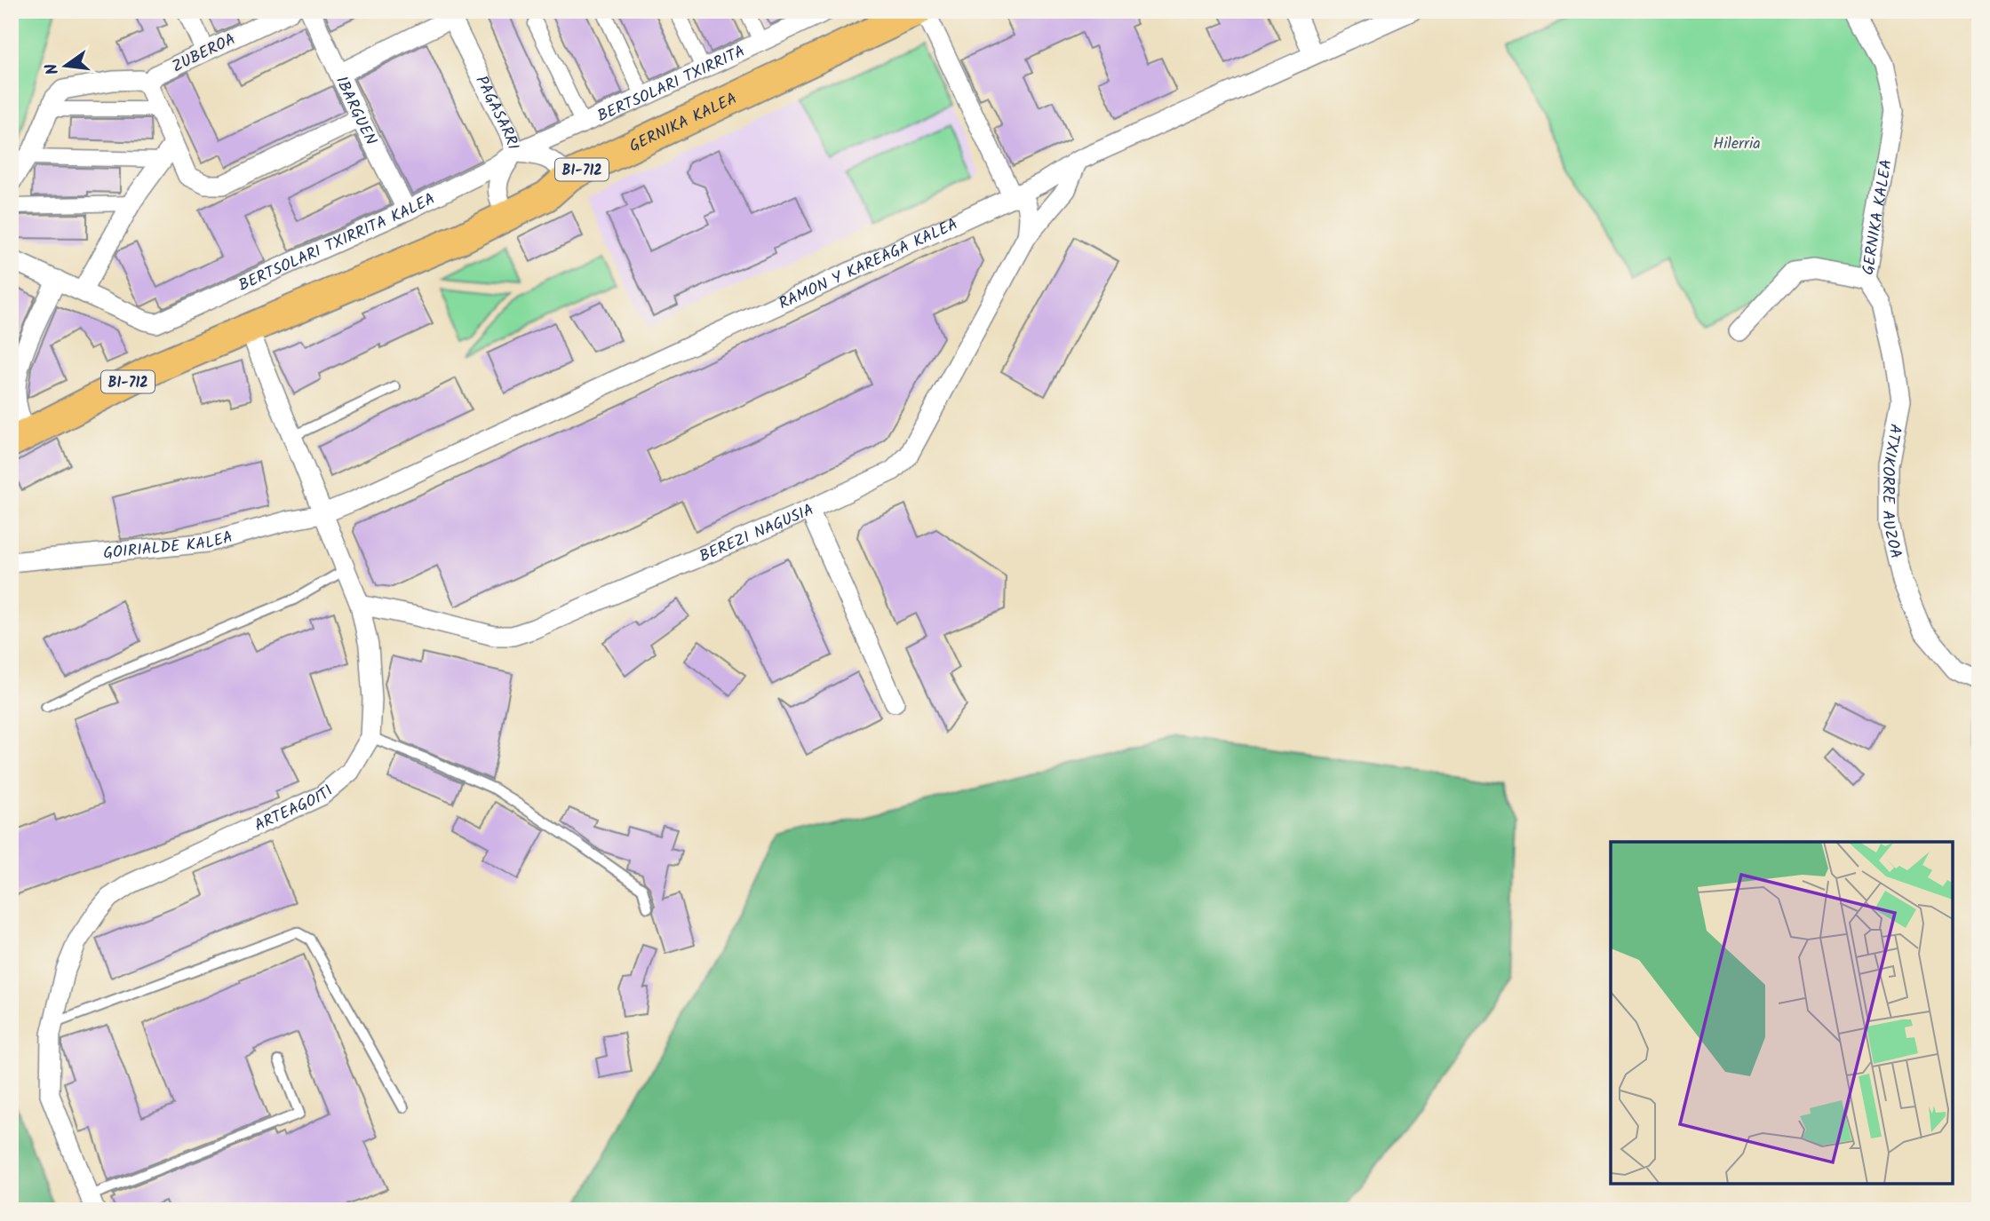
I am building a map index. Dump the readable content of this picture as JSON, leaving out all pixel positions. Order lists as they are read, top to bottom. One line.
{"streets":{"main road":["GERNIKA KALEA","BI-712"],"street":["ZUBEROA","BERTSOLARI TXIRRITA","IBARGUEN","PAGASARRI","BERTSOLARI TXIRRITA KALEA","RAMON Y KAREAGA KALEA","ATXIKORRE AUZOA","BEREZI NAGUSIA","GOIRIALDE KALEA","ARTEAGOITI"]},"crossings":[["BERTSOLARI TXIRRITA","PAGASARRI"],["BERTSOLARI TXIRRITA","BERTSOLARI TXIRRITA KALEA"],["IBARGUEN","BERTSOLARI TXIRRITA KALEA"],["PAGASARRI","GERNIKA KALEA"],["PAGASARRI","BERTSOLARI TXIRRITA KALEA"],["GERNIKA KALEA","BI-712"],["GERNIKA KALEA","ATXIKORRE AUZOA"],["GERNIKA KALEA","ARTEAGOITI"],["BI-712","ARTEAGOITI"],["RAMON Y KAREAGA KALEA","BEREZI NAGUSIA"],["RAMON Y KAREAGA KALEA","GOIRIALDE KALEA"],["RAMON Y KAREAGA KALEA","ARTEAGOITI"],["BEREZI NAGUSIA","ARTEAGOITI"],["GOIRIALDE KALEA","ARTEAGOITI"]],"parks":["Hilerria"],"north":"left"}
